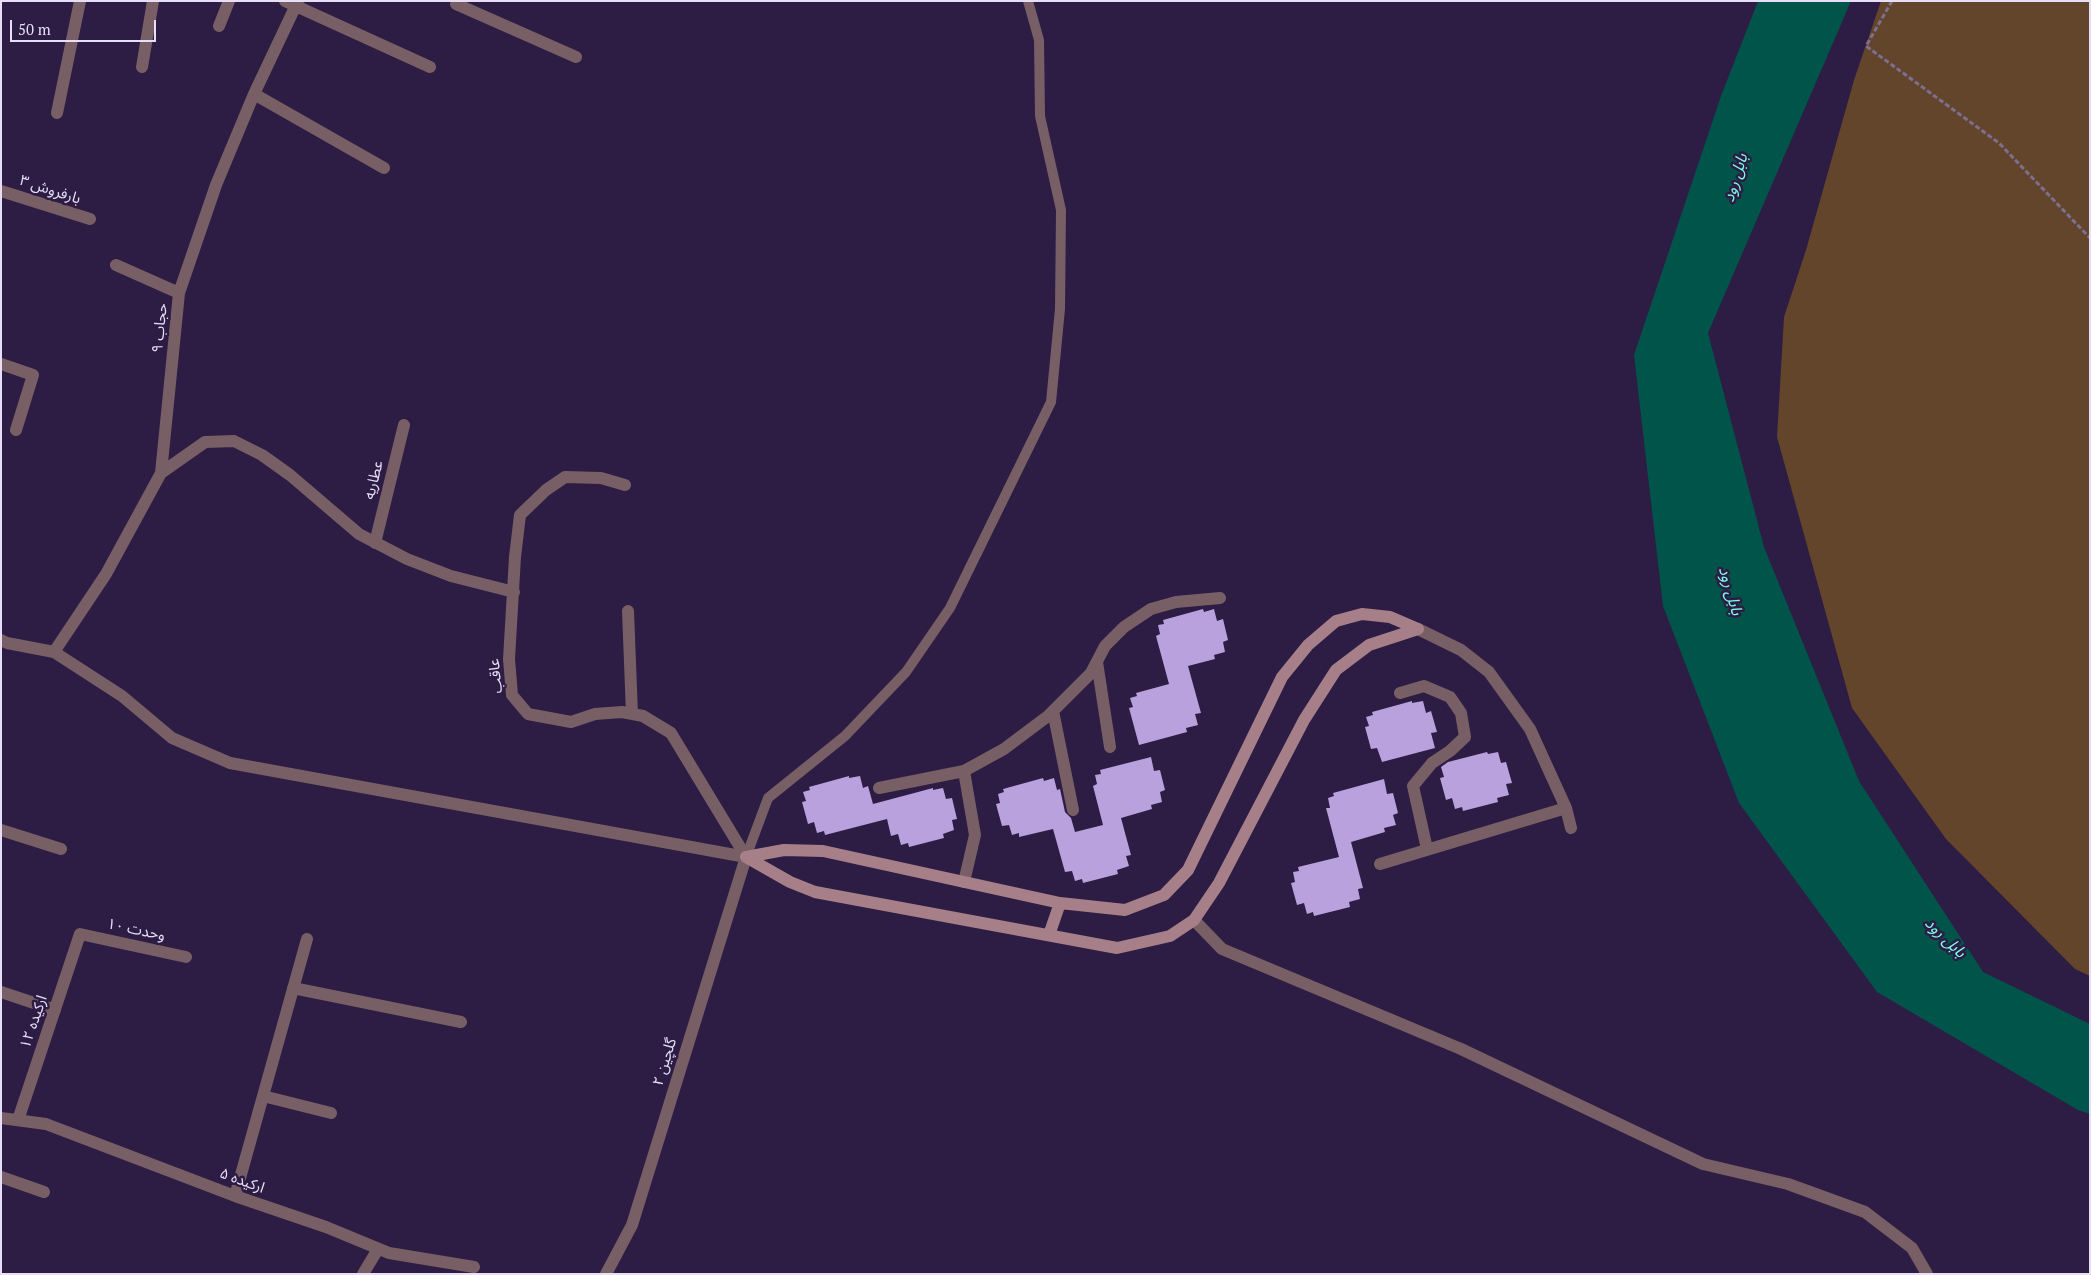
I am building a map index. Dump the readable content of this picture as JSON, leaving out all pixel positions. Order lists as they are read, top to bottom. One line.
{"streets":{"street":["بارفروش ۳","حجاب ۹","عطاریه","عاقب","وحدت ۱۰","ارکیده ۱۲","گلچین ۲","ارکیده ۵"]},"crossings":[["عاقب","گلچین ۲"],["وحدت ۱۰","ارکیده ۱۲"],["ارکیده ۱۲","ارکیده ۵"]],"water":["بابل رود"],"scale_bar":"50 m"}
